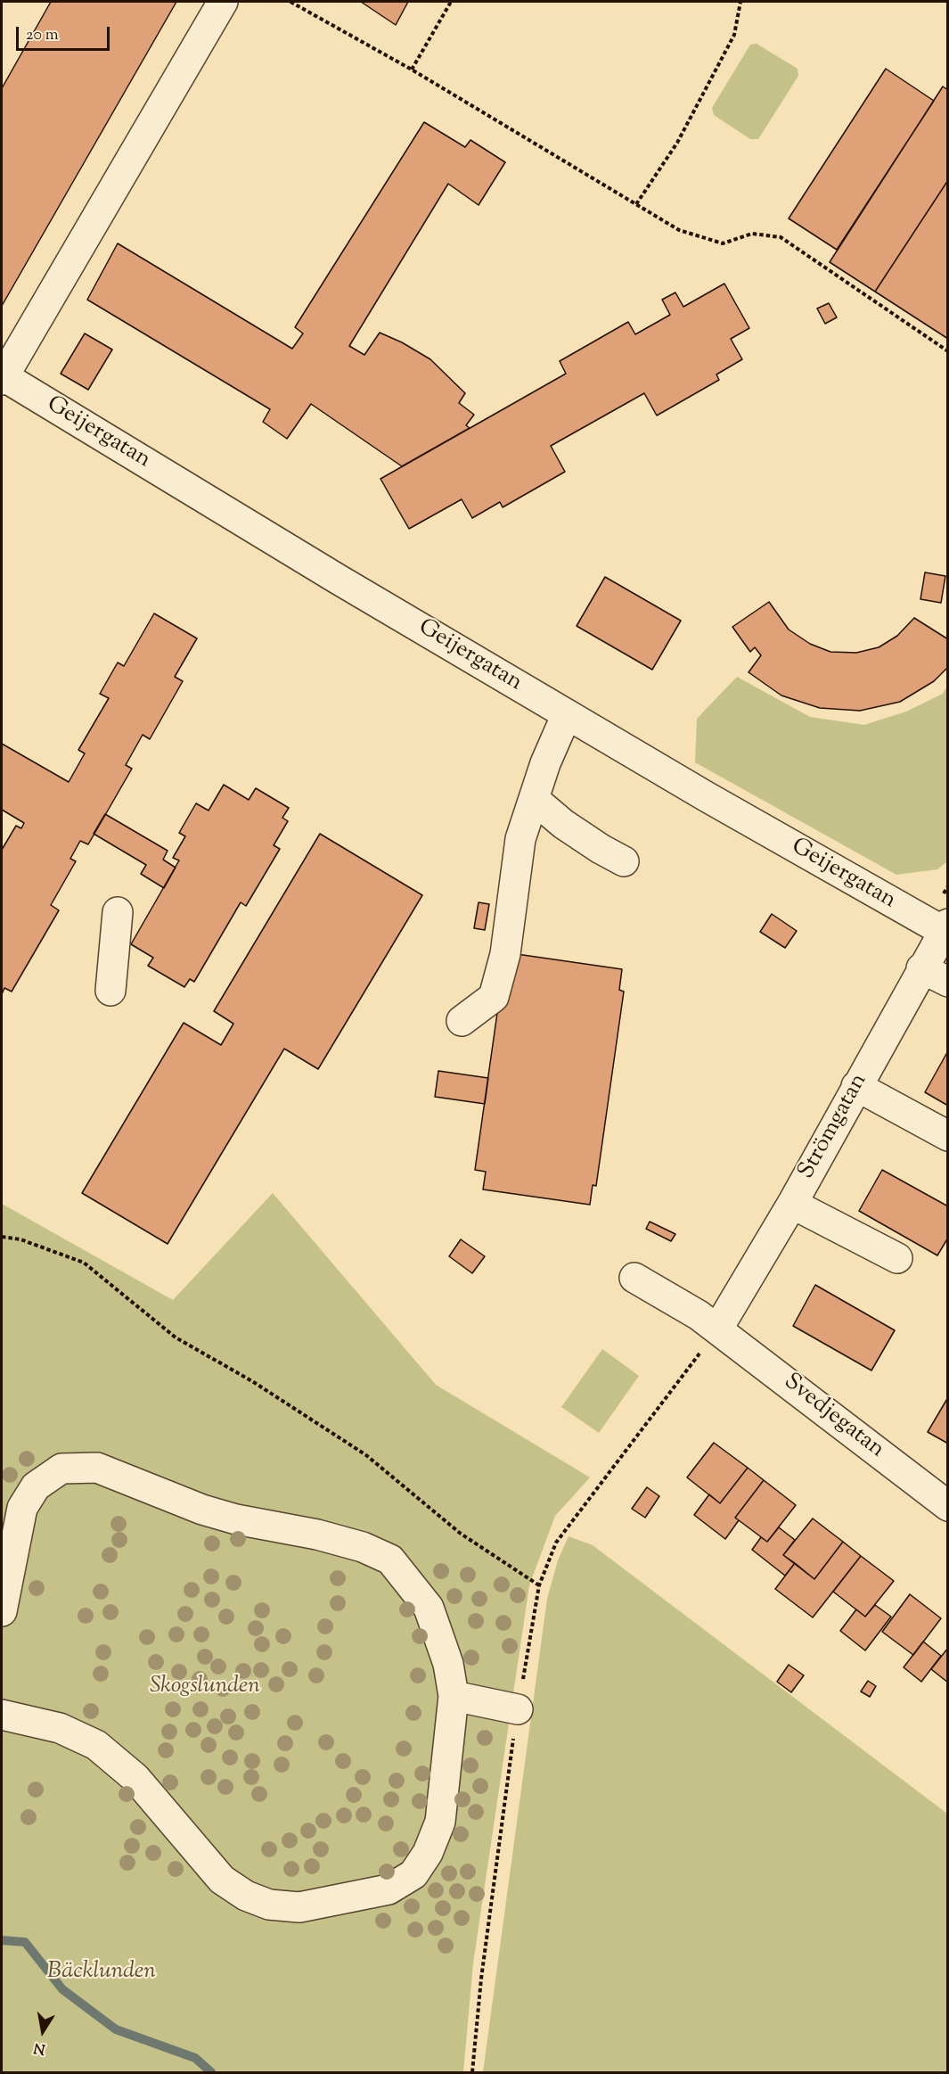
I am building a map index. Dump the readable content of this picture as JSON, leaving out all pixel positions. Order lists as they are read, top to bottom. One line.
{"streets":{"street":["Geijergatan","Strömgatan","Svedjegatan"]},"crossings":[["Geijergatan","Strömgatan"],["Strömgatan","Svedjegatan"]],"parks":["Skogslunden","Bäcklunden"],"scale_bar":"20 m","north":"bottom"}
